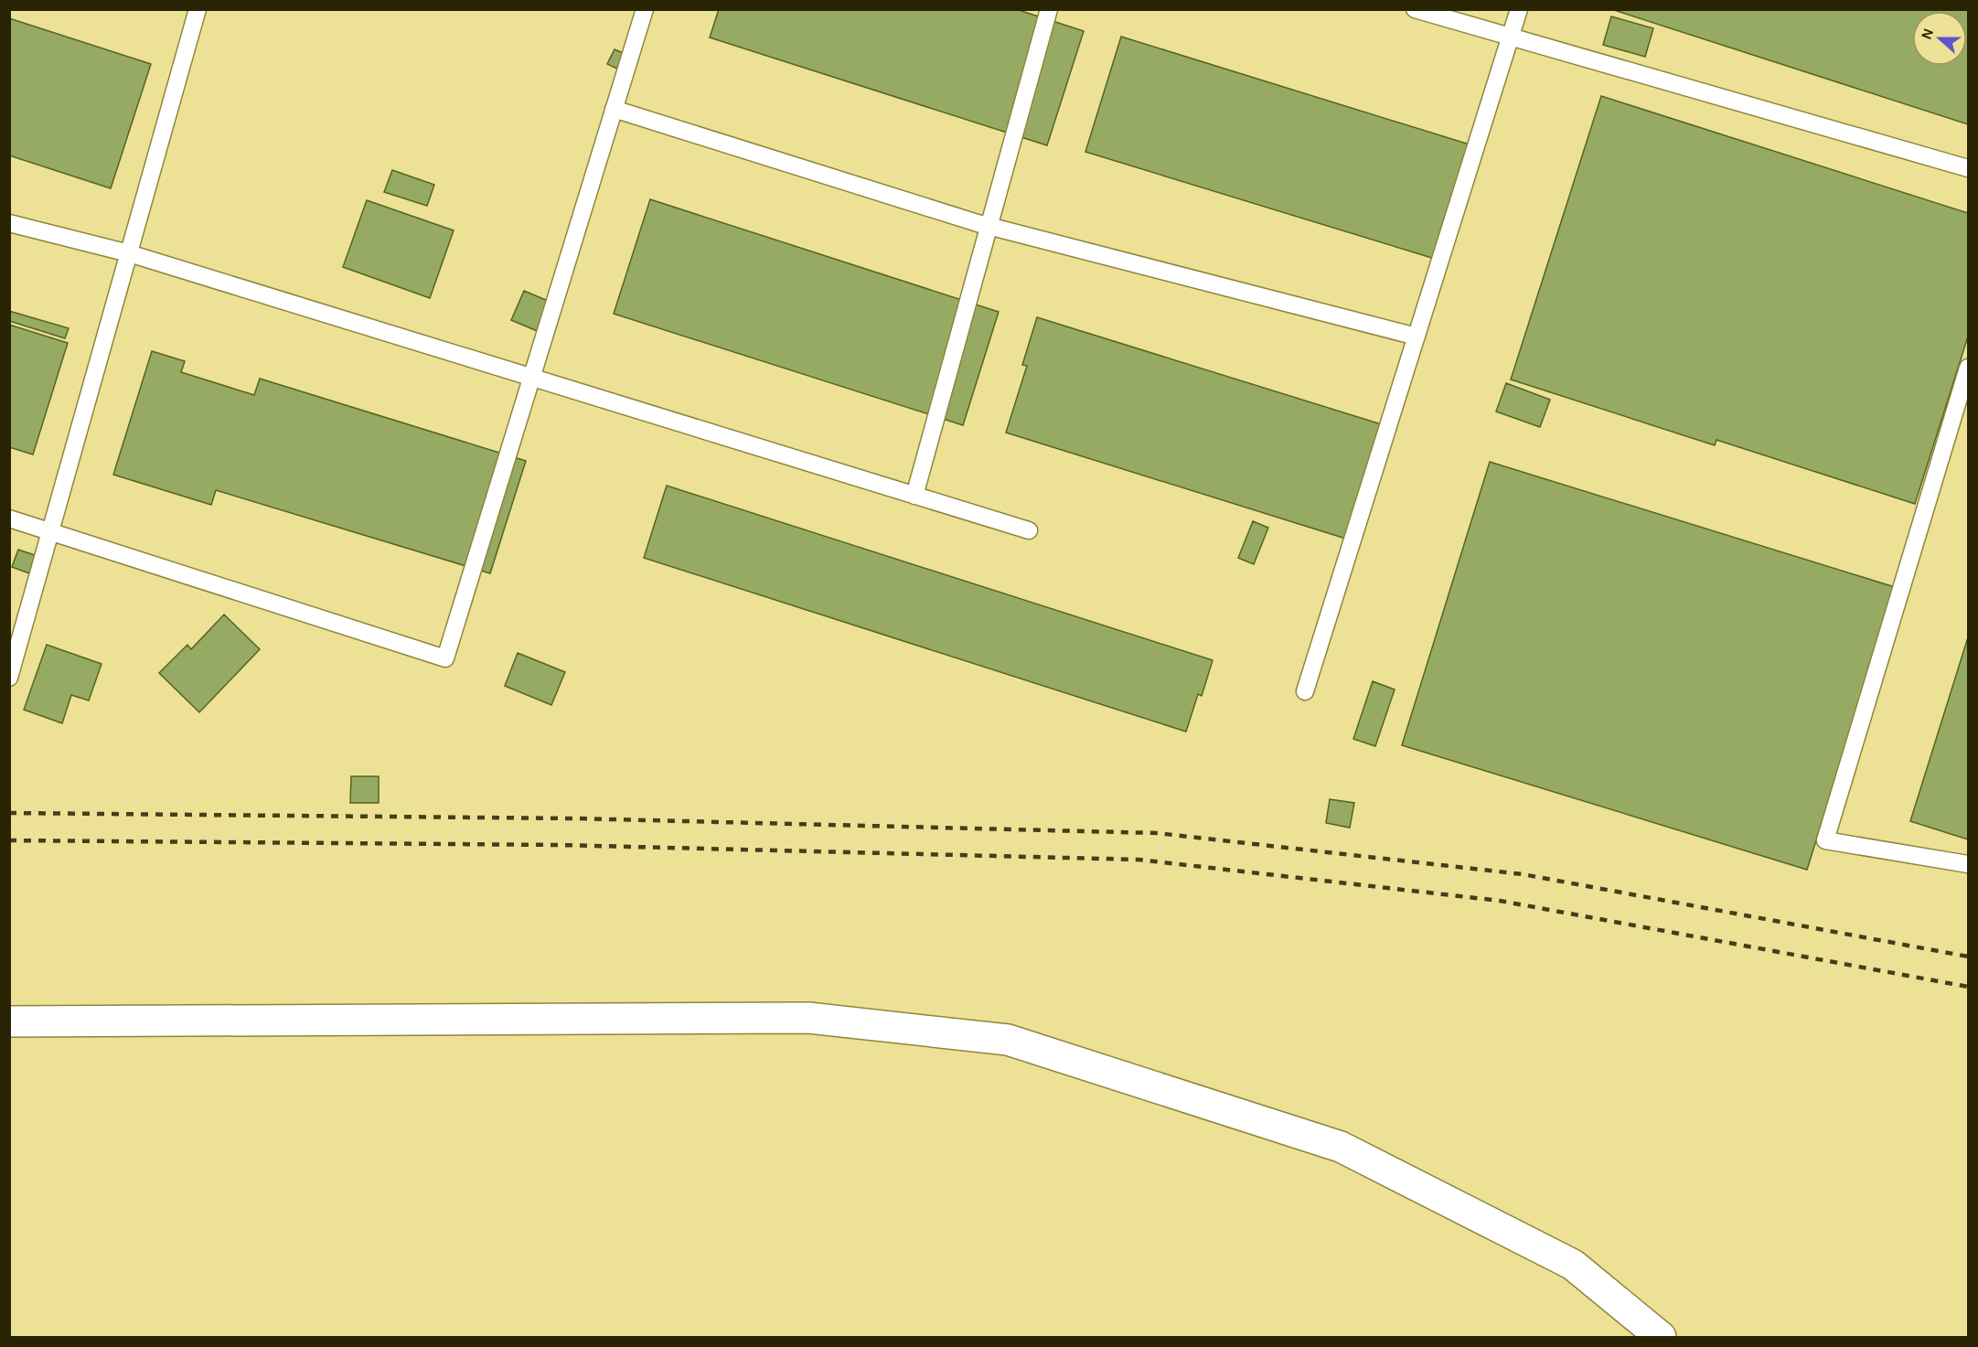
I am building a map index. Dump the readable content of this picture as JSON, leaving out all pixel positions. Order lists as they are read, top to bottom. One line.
{"north":"left"}
